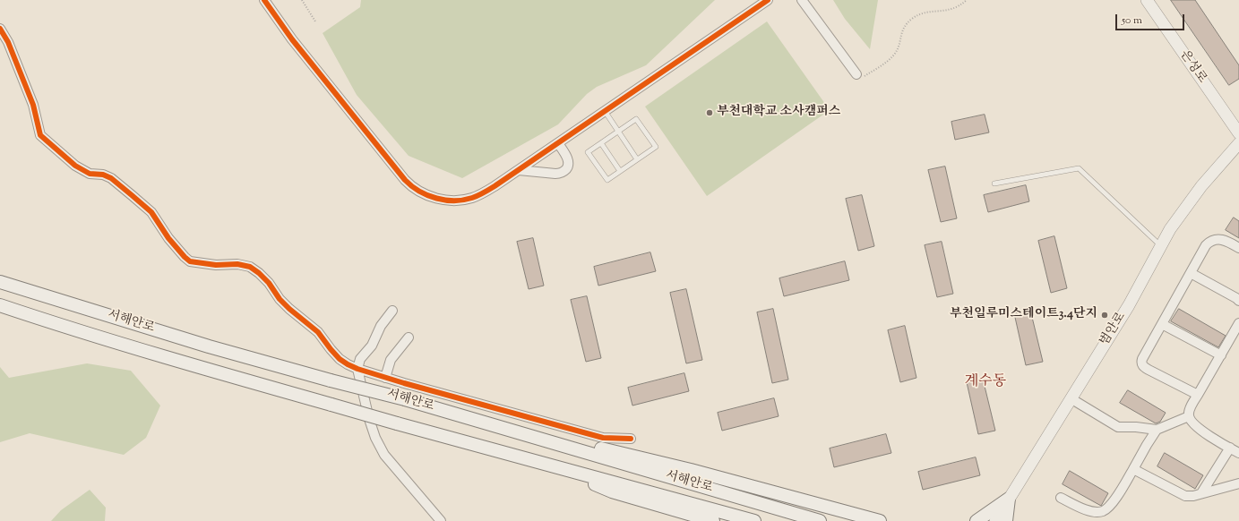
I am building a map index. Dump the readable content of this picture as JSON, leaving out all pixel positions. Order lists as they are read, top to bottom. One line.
{"streets":{"main road":["서해안로"],"street":["은성로","범안로"]},"districts":["계수동"],"places":["부천대학교 소사캠퍼스","부천일루미스테이트3.4단지"],"scale_bar":"50 m"}
